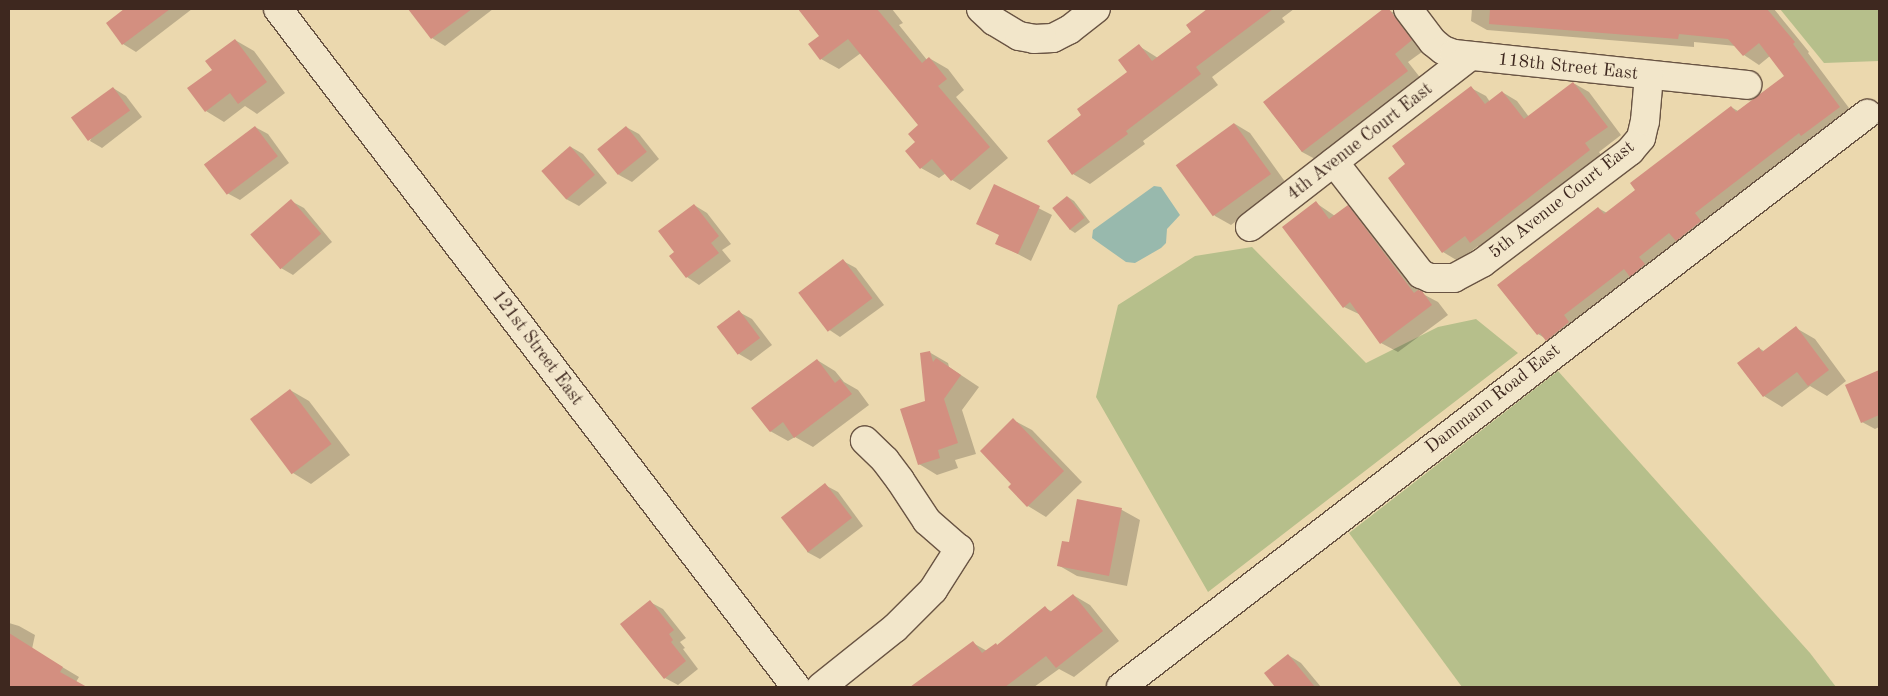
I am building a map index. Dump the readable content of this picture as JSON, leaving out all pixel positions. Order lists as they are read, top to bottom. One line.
{"streets":{"street":["118th Street East","4th Avenue Court East","5th Avenue Court East","121st Street East","Dammann Road East"]},"crossings":[["118th Street East","4th Avenue Court East"],["118th Street East","5th Avenue Court East"],["4th Avenue Court East","5th Avenue Court East"]]}
